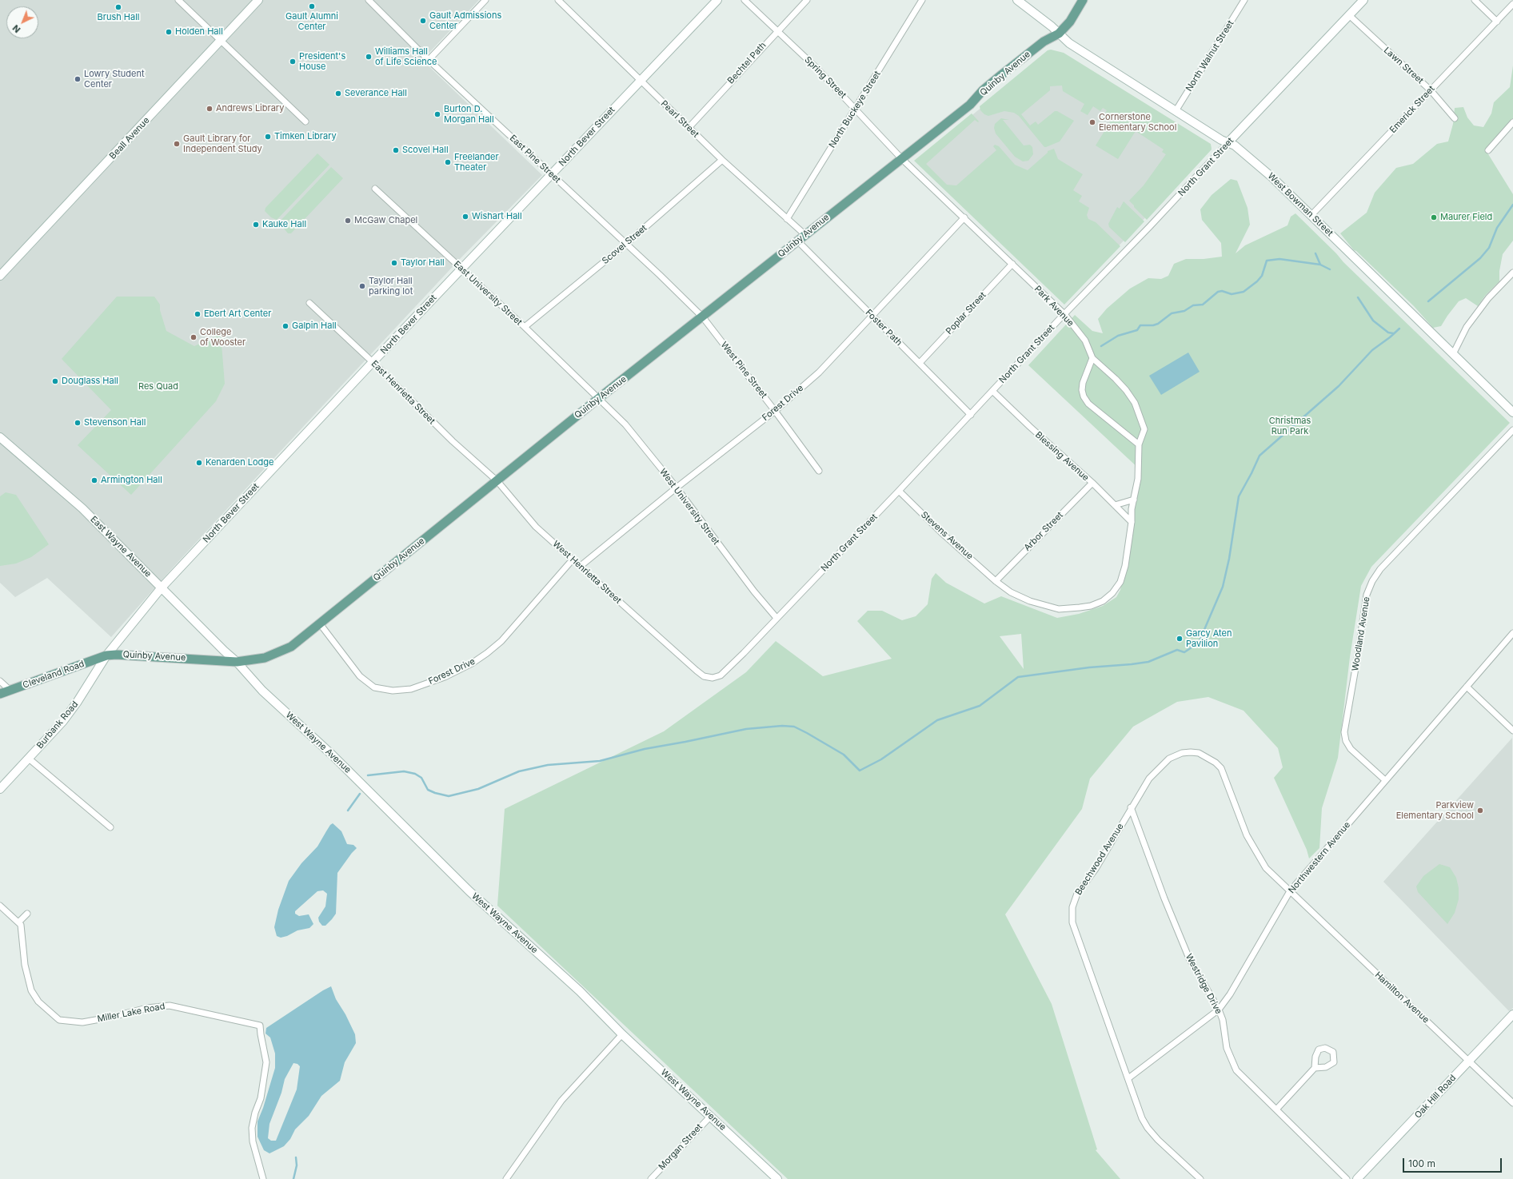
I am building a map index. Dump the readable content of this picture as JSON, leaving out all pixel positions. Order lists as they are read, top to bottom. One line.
{"streets":{"main road":["Quinby Avenue","Cleveland Road"],"street":["North Walnut Street","Bechtel Path","Lawn Street","Spring Street","North Buckeye Street","Emerick Street","Pearl Street","North Bever Street","Beall Avenue","East Pine Street","North Grant Street","West Bowman Street","Scovel Street","East University Street","Park Avenue","Poplar Street","Foster Path","West Pine Street","East Henrietta Street","Forest Drive","Blessing Avenue","West University Street","Arbor Street","Stevens Avenue","East Wayne Avenue","West Henrietta Street","Woodland Avenue","Burbank Road","West Wayne Avenue","Northwestern Avenue","Beechwood Avenue","Westridge Drive","Hamilton Avenue","Miller Lake Road","Oak Hill Road","Morgan Street"]},"crossings":[["North Walnut Street","West Bowman Street"],["Bechtel Path","Spring Street"],["Bechtel Path","Pearl Street"],["Lawn Street","Emerick Street"],["Lawn Street","North Grant Street"],["Quinby Avenue","Spring Street"],["Quinby Avenue","Pearl Street"],["Quinby Avenue","North Bever Street"],["Quinby Avenue","East Pine Street"],["Quinby Avenue","West Bowman Street"],["Quinby Avenue","East University Street"],["Quinby Avenue","Park Avenue"],["Quinby Avenue","Foster Path"],["Quinby Avenue","West Pine Street"],["Quinby Avenue","East Henrietta Street"],["Quinby Avenue","Forest Drive"],["Quinby Avenue","West University Street"],["Quinby Avenue","East Wayne Avenue"],["Quinby Avenue","West Henrietta Street"],["Quinby Avenue","Cleveland Road"],["Quinby Avenue","Burbank Road"],["Quinby Avenue","West Wayne Avenue"],["Spring Street","North Buckeye Street"],["Spring Street","Park Avenue"],["North Buckeye Street","Pearl Street"],["Emerick Street","West Bowman Street"],["Pearl Street","North Bever Street"],["Pearl Street","Scovel Street"],["North Bever Street","East Pine Street"],["North Bever Street","East University Street"],["North Bever Street","East Henrietta Street"],["North Bever Street","East Wayne Avenue"],["North Bever Street","Cleveland Road"],["North Bever Street","Burbank Road"],["East Pine Street","Scovel Street"],["East Pine Street","West Pine Street"],["North Grant Street","West Bowman Street"],["North Grant Street","Park Avenue"],["North Grant Street","Foster Path"],["North Grant Street","Blessing Avenue"],["North Grant Street","West University Street"],["North Grant Street","Stevens Avenue"],["North Grant Street","West Henrietta Street"],["Scovel Street","East University Street"],["East University Street","West University Street"],["Park Avenue","Poplar Street"],["Park Avenue","Forest Drive"],["Park Avenue","Blessing Avenue"],["Park Avenue","Stevens Avenue"],["Poplar Street","Foster Path"],["Foster Path","Forest Drive"],["West Pine Street","Forest Drive"],["East Henrietta Street","West Henrietta Street"],["Forest Drive","West University Street"],["Forest Drive","West Henrietta Street"],["Blessing Avenue","Arbor Street"],["Blessing Avenue","Stevens Avenue"],["Arbor Street","Stevens Avenue"],["East Wayne Avenue","West Wayne Avenue"],["Woodland Avenue","Northwestern Avenue"],["Cleveland Road","Burbank Road"],["West Wayne Avenue","Morgan Street"],["Northwestern Avenue","Beechwood Avenue"],["Northwestern Avenue","Westridge Drive"],["Northwestern Avenue","Hamilton Avenue"],["Beechwood Avenue","Westridge Drive"],["Beechwood Avenue","Hamilton Avenue"],["Hamilton Avenue","Oak Hill Road"]],"parks":["Res Quad","Christmas Run Park"],"places":["Gault Alumni Center","Brush Hall","Gault Admissions Center","Holden Hall","Williams Hall of Life Science","President's House","Lowry Student Center","Severance Hall","Andrews Library","Burton D. Morgan Hall","Cornerstone Elementary School","Timken Library","Gault Library for Independent Study","Scovel Hall","Freelander Theater","Wishart Hall","Maurer Field","McGaw Chapel","Kauke Hall","Taylor Hall","Taylor Hall parking lot","Ebert Art Center","Galpin Hall","College of Wooster","Douglass Hall","Stevenson Hall","Kenarden Lodge","Armington Hall","Garcy Aten Pavilion","Parkview Elementary School"],"scale_bar":"100 m","north":"bottom left"}
